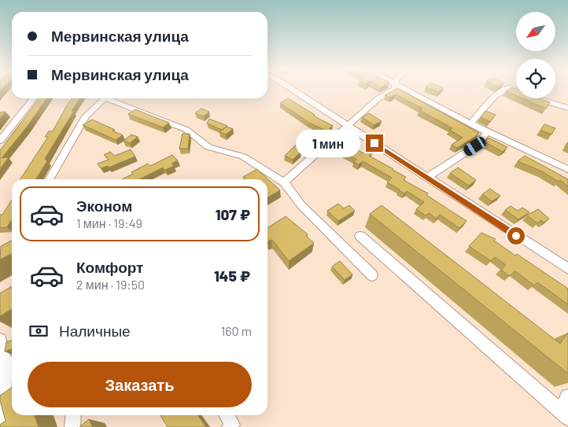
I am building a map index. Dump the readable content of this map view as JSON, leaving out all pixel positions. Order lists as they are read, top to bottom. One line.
{"north":"bottom left","page":{"banner":["Мервинская улица","Мервинская улица"],"bubble":"1 мин","list":[{"name":"Эконом","note":"1 мин · 19:49","value":"107 ₽"},{"name":"Комфорт","note":"2 мин · 19:50","value":"145 ₽"}],"pay":["Наличные","160 m"],"buttons":"Заказать"}}
